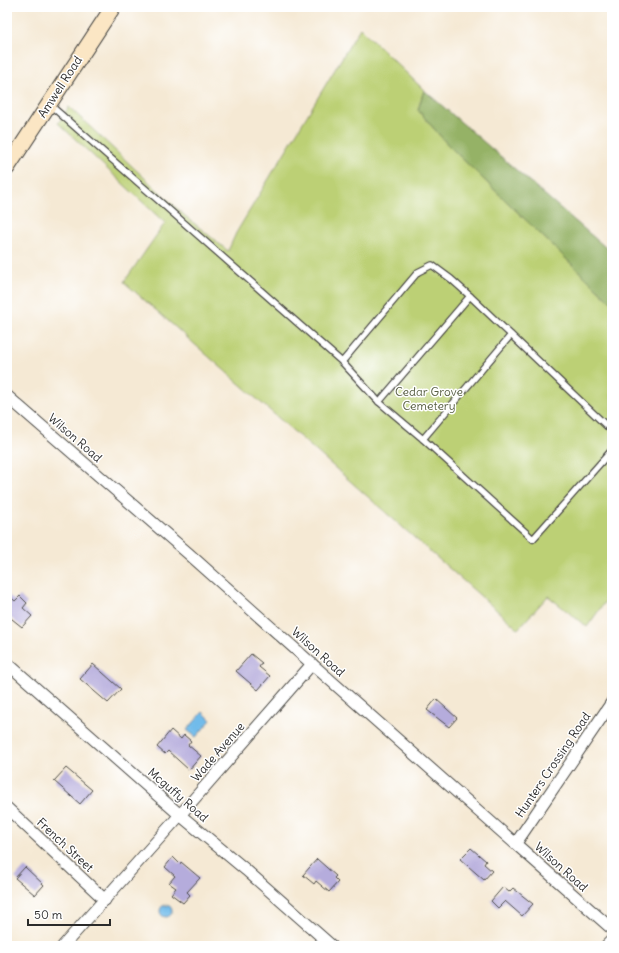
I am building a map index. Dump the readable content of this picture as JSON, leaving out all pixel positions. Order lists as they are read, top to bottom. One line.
{"streets":{"main road":["Amwell Road"],"street":["Wilson Road","Wade Avenue","Hunters Crossing Road","Mcguffy Road","French Street"]},"crossings":[["Wilson Road","Wade Avenue"],["Wilson Road","Hunters Crossing Road"],["Wade Avenue","Mcguffy Road"],["Wade Avenue","French Street"]],"parks":["Cedar Grove Cemetery"],"scale_bar":"50 m"}
